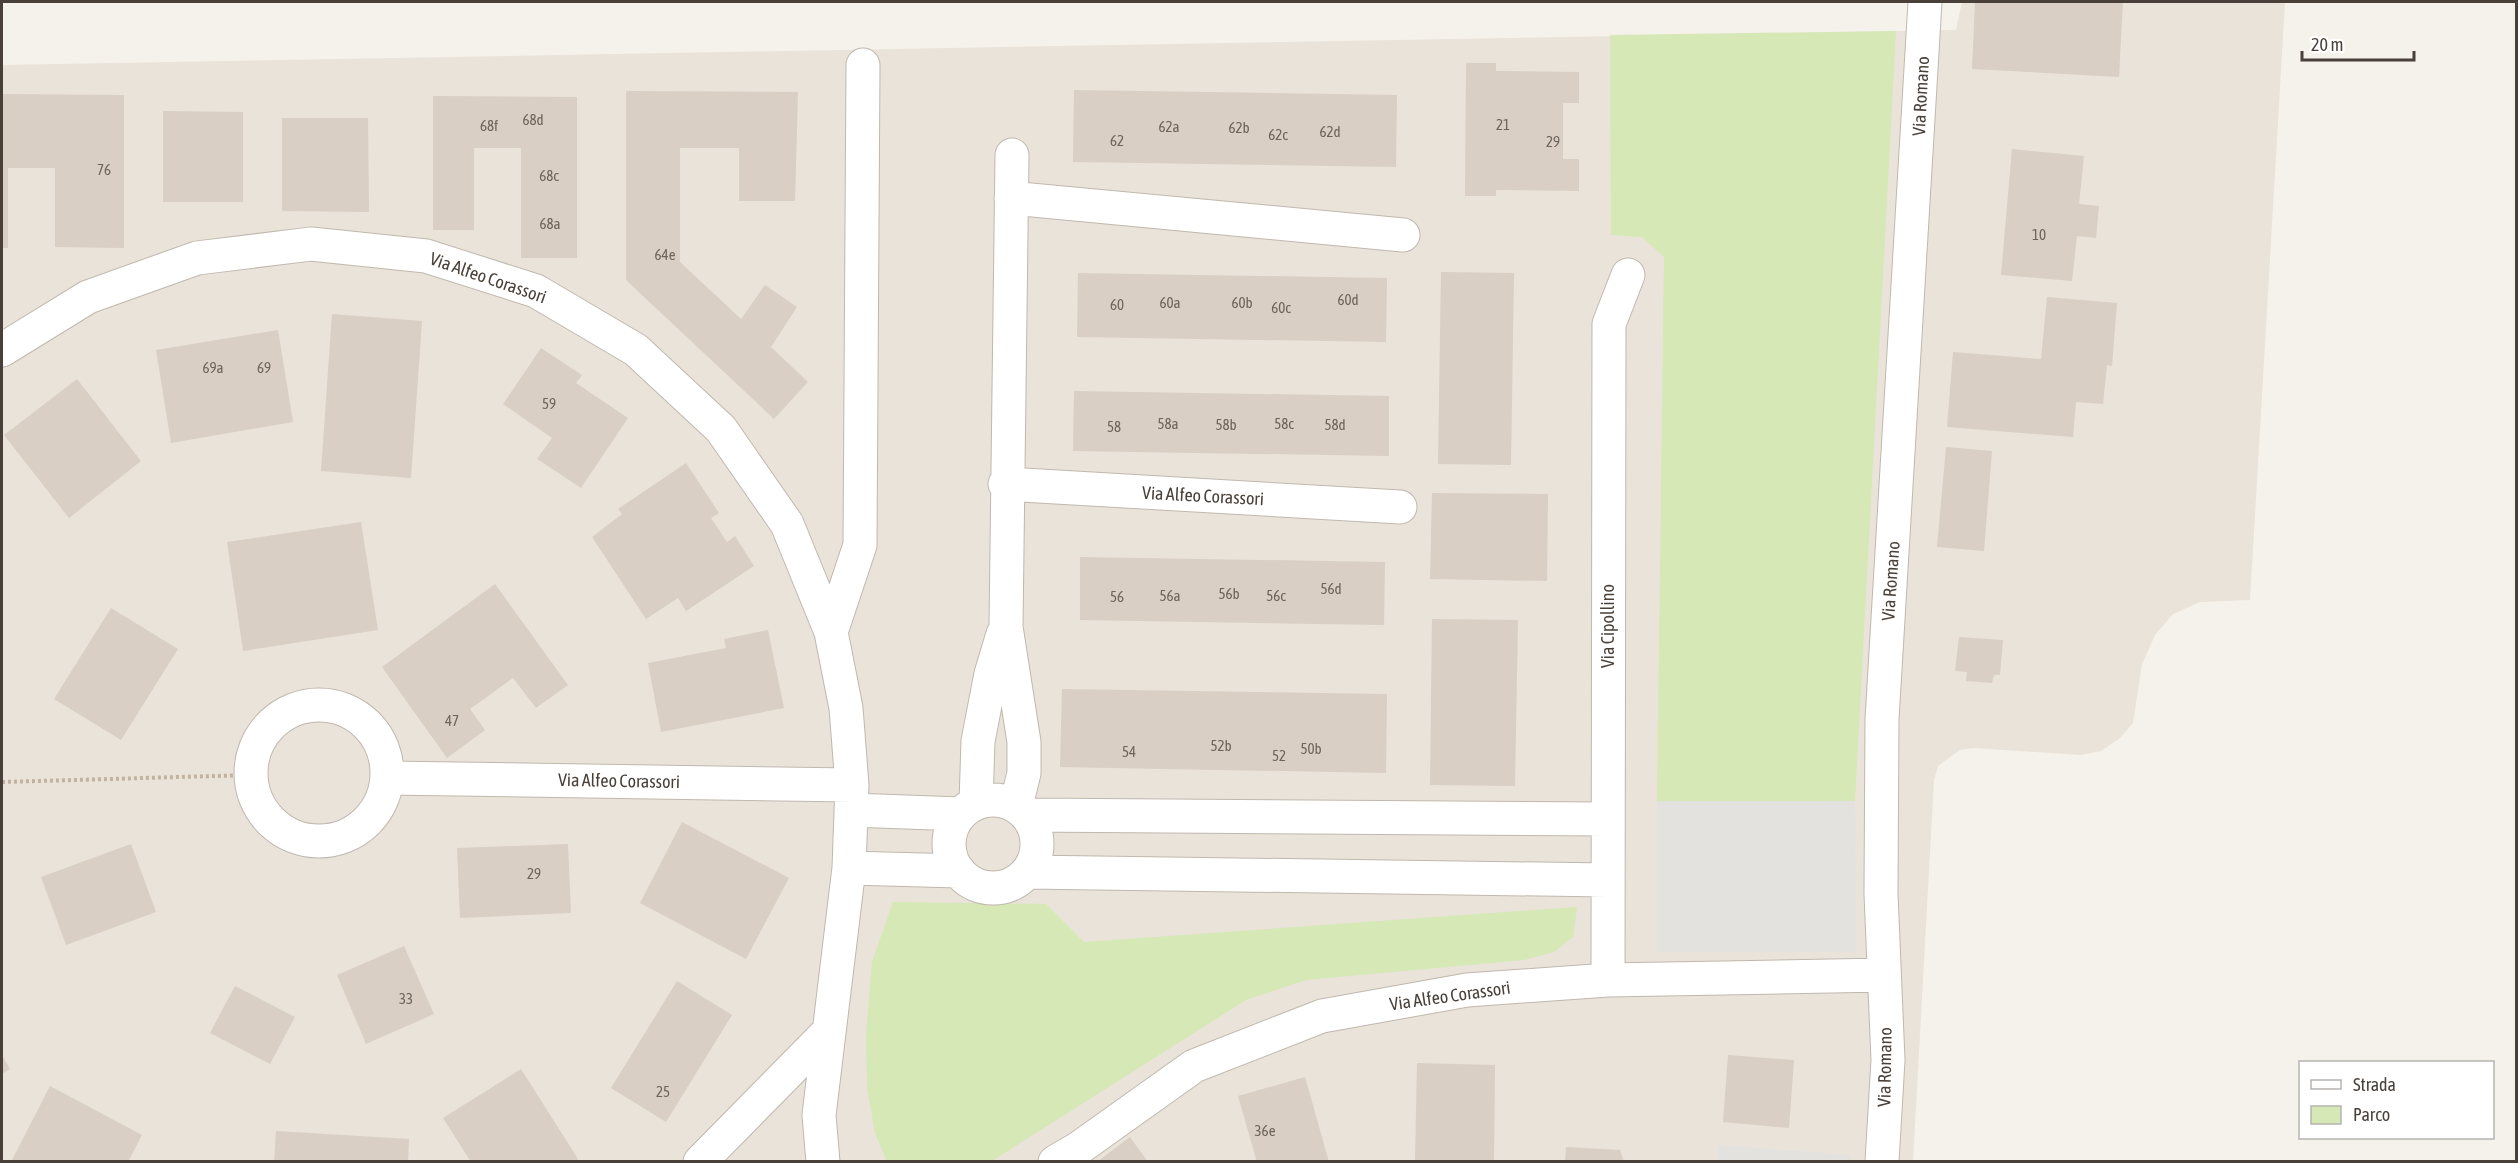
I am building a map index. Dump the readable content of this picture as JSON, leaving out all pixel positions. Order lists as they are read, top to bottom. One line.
{"streets":{"street":["Via Romano","Via Alfeo Corassori","Via Cipollino"]},"crossings":[["Via Romano","Via Alfeo Corassori"],["Via Alfeo Corassori","Via Cipollino"]],"house_numbers":["68d","21","68f","62a","62b","62d","62c","62","29","76","68c","68a","10","64e","60d","60a","60b","60","60c","69a","69","59","58a","58c","58b","58d","58","56d","56b","56a","56c","56","47","52b","50b","54","52","29","33","25","36e"],"legend":["Strada","Parco"],"scale_bar":"20 m"}
